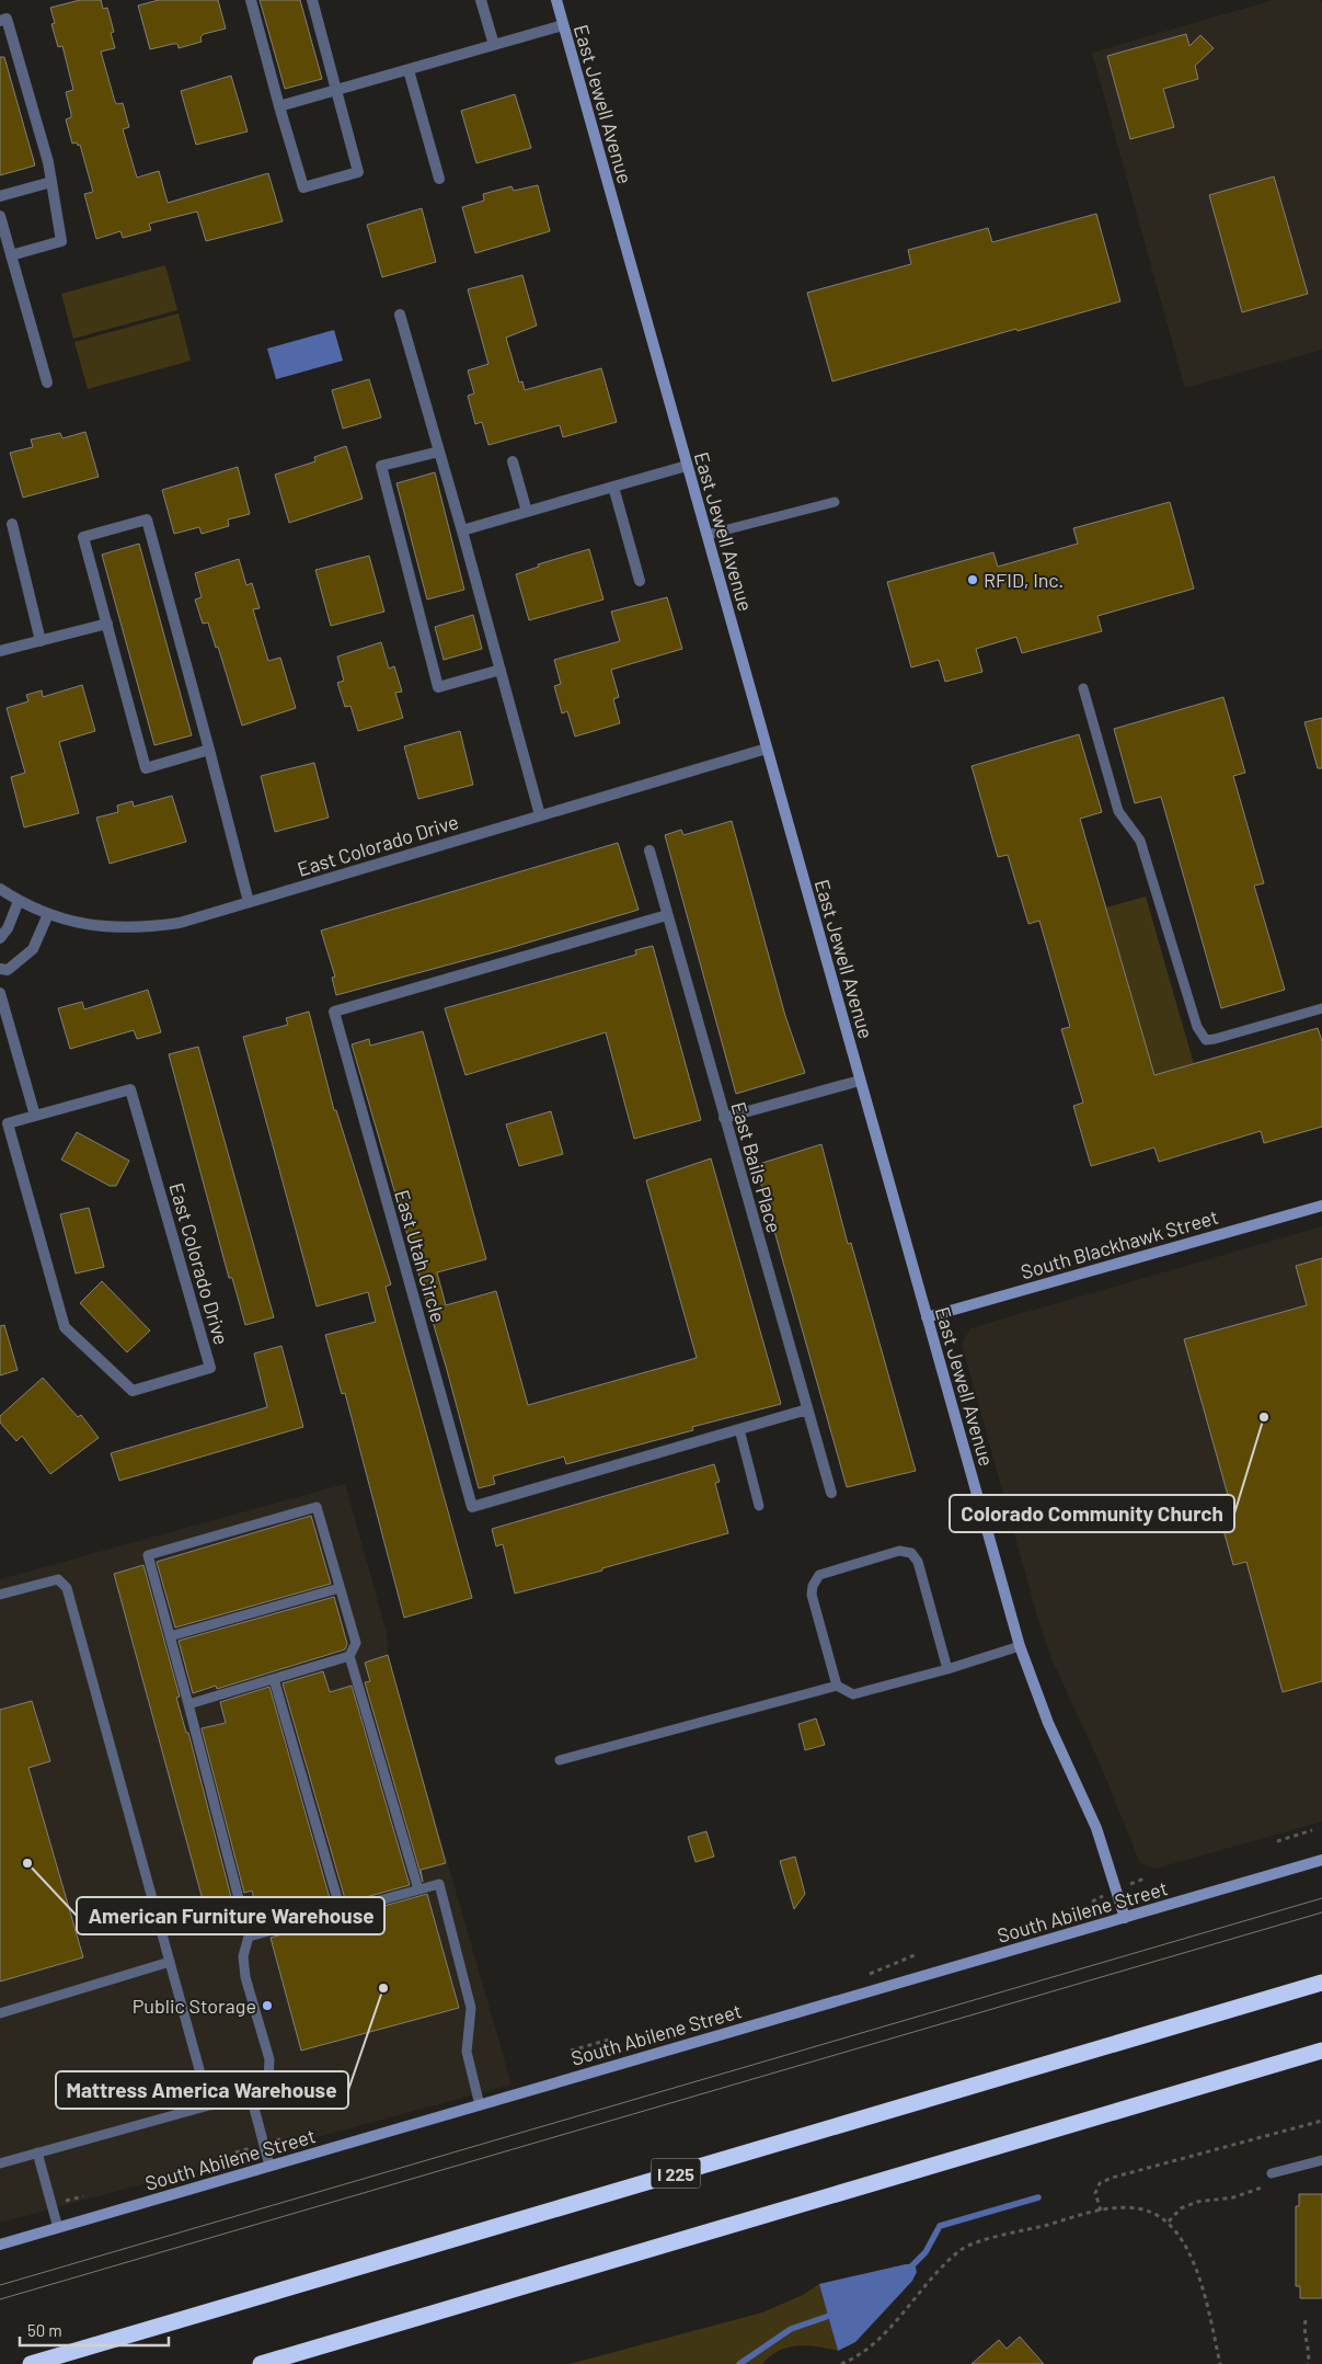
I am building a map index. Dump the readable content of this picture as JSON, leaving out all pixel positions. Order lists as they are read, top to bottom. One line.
{"streets":{"highway":["I 225"],"street":["East Jewell Avenue","East Colorado Drive","East Bails Place","South Blackhawk Street","East Utah Circle","South Abilene Street"]},"crossings":[["East Jewell Avenue","East Colorado Drive"],["East Jewell Avenue","South Blackhawk Street"],["East Jewell Avenue","South Abilene Street"],["East Bails Place","East Utah Circle"]],"places":["RFID, Inc.","Colorado Community Church","American Furniture Warehouse","Mattress America Warehouse","Public Storage"],"scale_bar":"50 m"}
